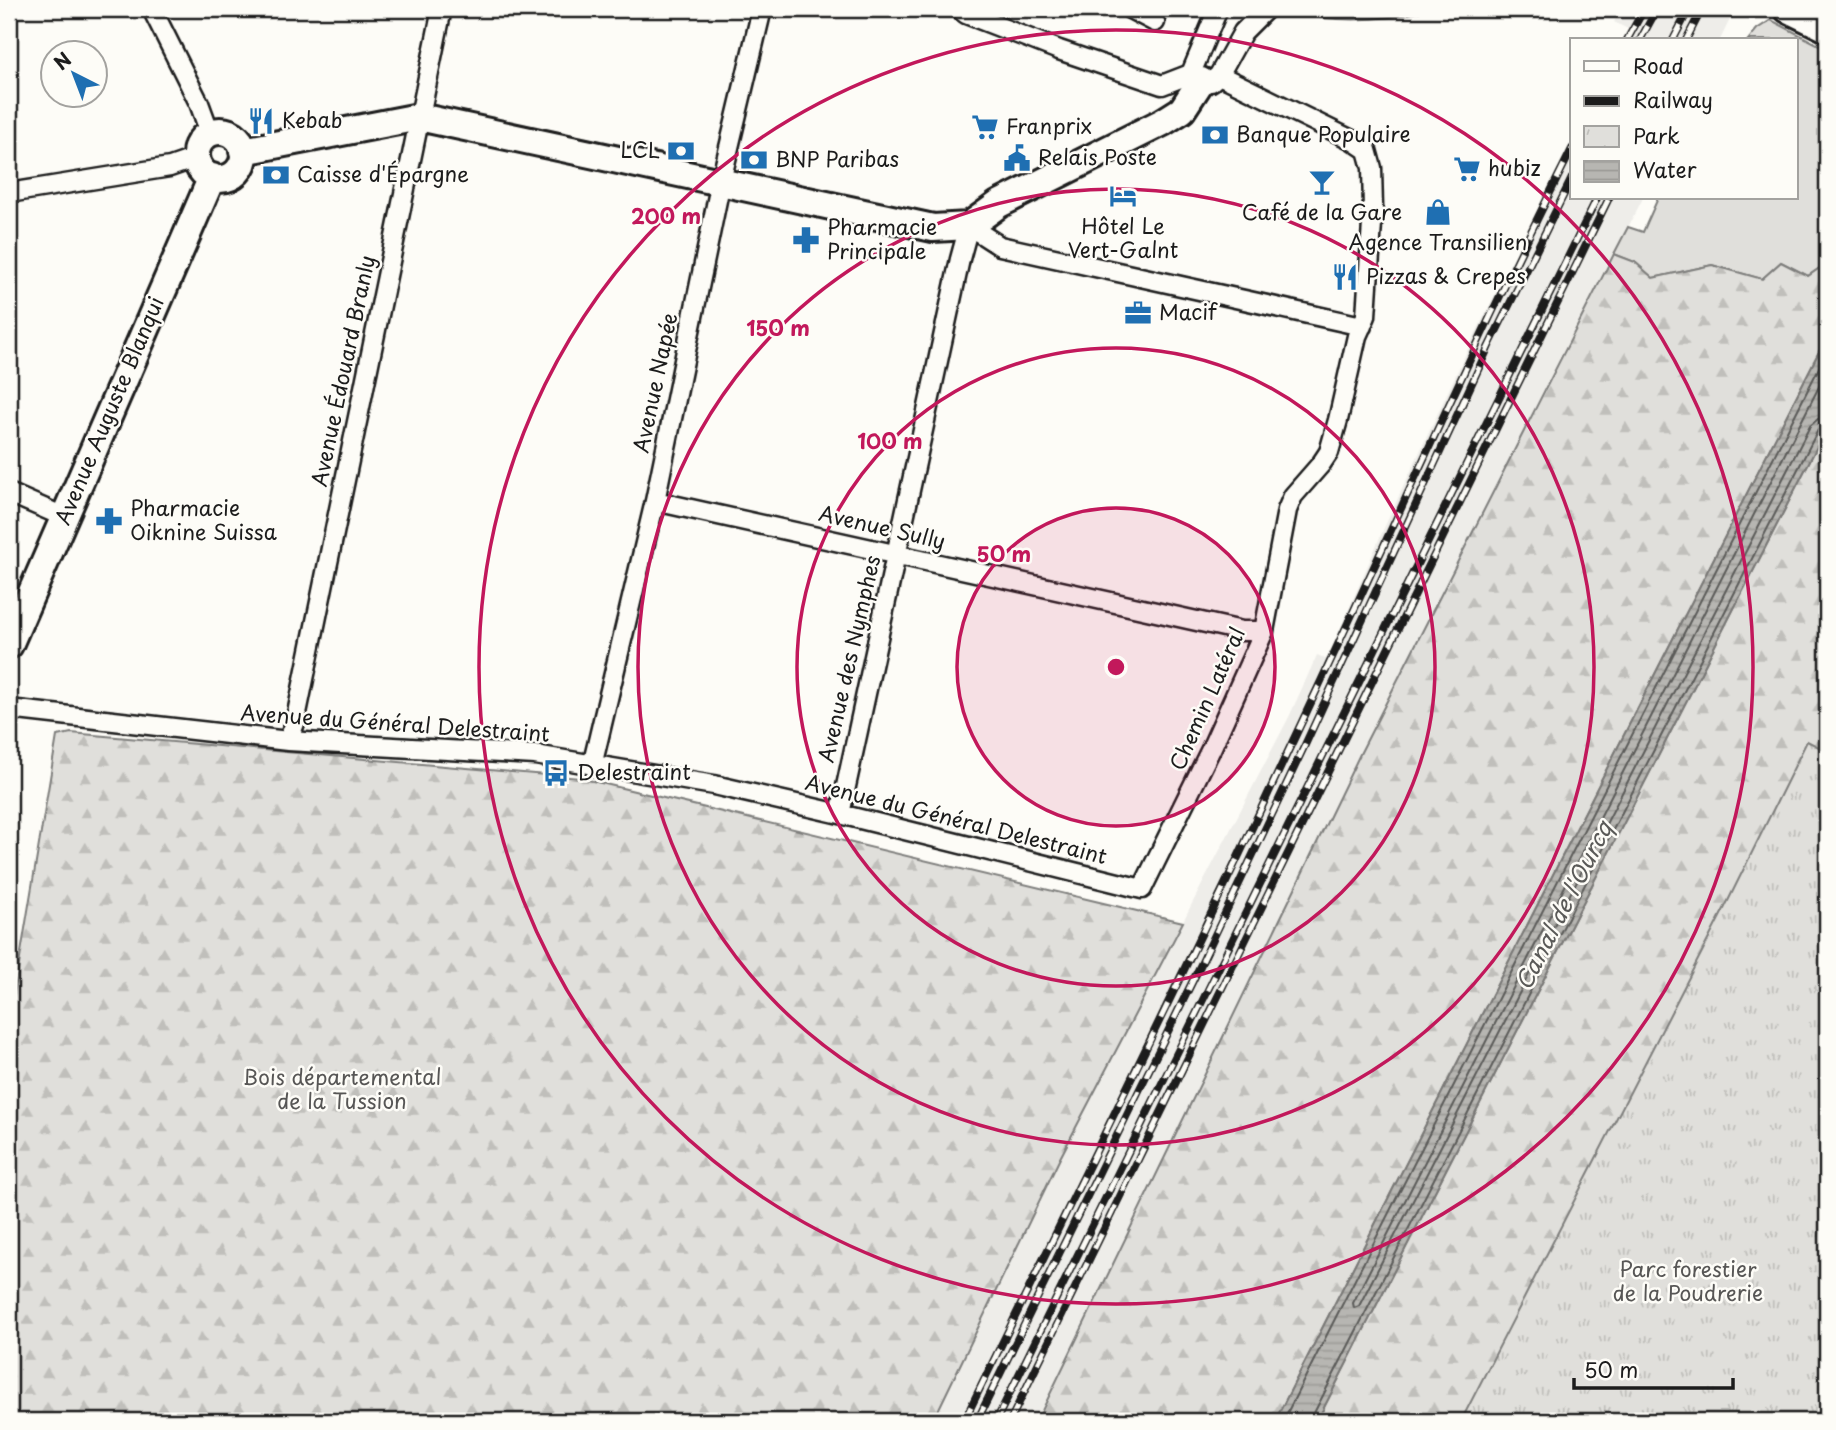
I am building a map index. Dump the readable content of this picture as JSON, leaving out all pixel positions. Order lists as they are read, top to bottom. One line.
{"streets":{"street":["Avenue Édouard Branly","Avenue Napée","Avenue Auguste Blanqui","Avenue Sully","Avenue des Nymphes","Chemin Latéral","Avenue du Général Delestraint"]},"crossings":[["Avenue Édouard Branly","Avenue du Général Delestraint"],["Avenue Napée","Avenue Sully"],["Avenue Napée","Avenue du Général Delestraint"],["Avenue Sully","Avenue des Nymphes"],["Avenue Sully","Chemin Latéral"],["Avenue des Nymphes","Avenue du Général Delestraint"],["Chemin Latéral","Avenue du Général Delestraint"]],"water":["Canal de l'Ourcq"],"parks":["Bois départemental de la Tussion","Parc forestier de la Poudrerie"],"places":{"restaurant":["Kebab","Pizzas & Crepes"],"supermarket":["Franprix","hubiz"],"bank":["Banque Populaire","LCL","BNP Paribas","Caisse d'Épargne"],"public building":["Relais Poste"],"bar":["Café de la Gare"],"hotel":["Hôtel Le Vert-Galnt"],"shop":["Agence Transilien"],"pharmacy":["Pharmacie Principale","Pharmacie Oiknine Suissa"],"office":["Macif"],"bus stop":["Delestraint"]},"legend":["Road","Railway","Park","Water"],"scale_bar":"50 m","north":"top left","rings":["200 m","150 m","100 m","50 m"]}
